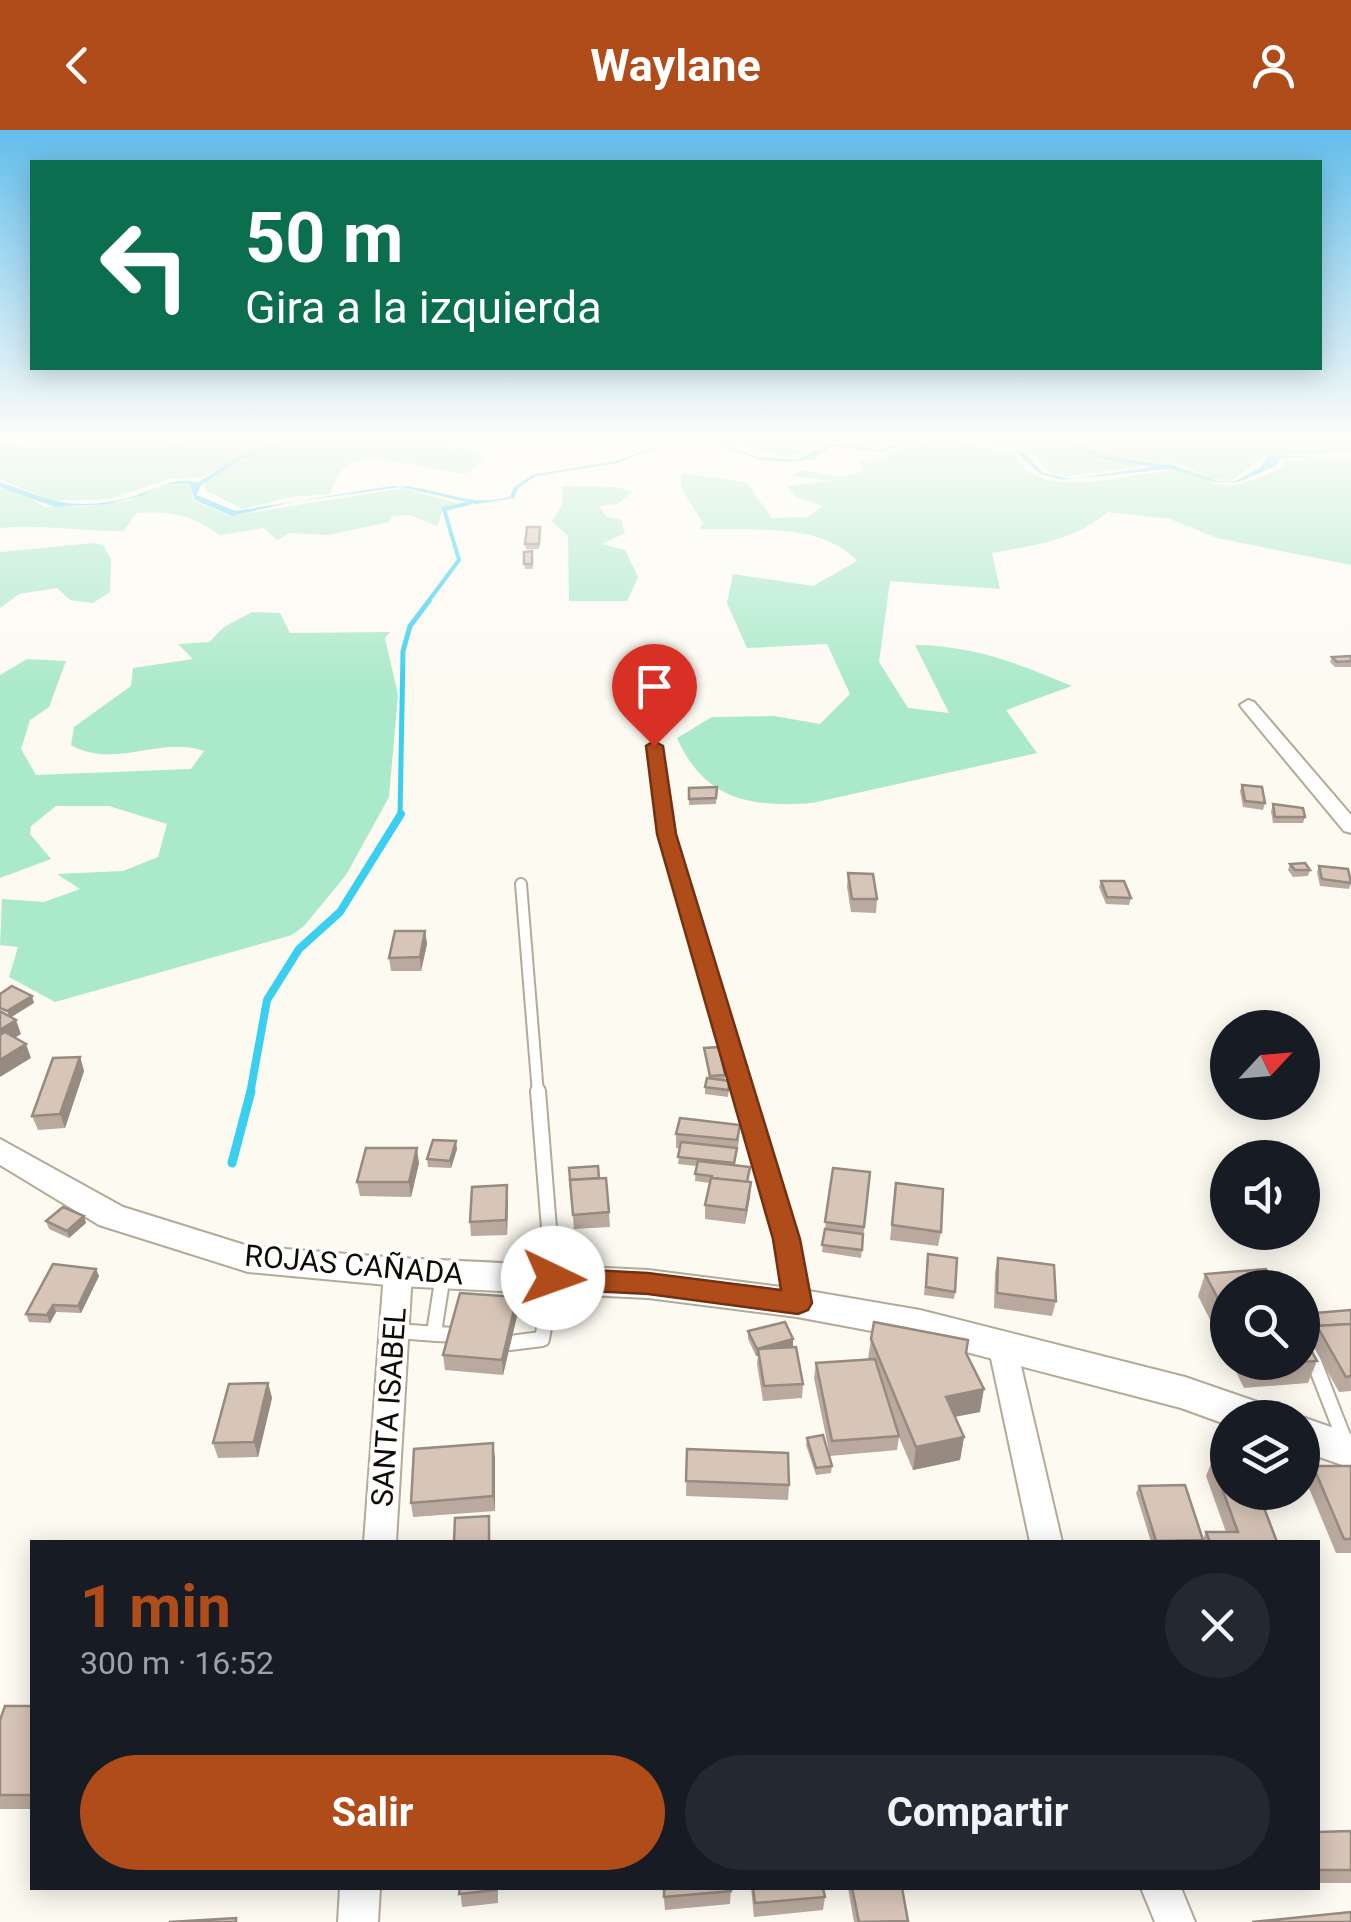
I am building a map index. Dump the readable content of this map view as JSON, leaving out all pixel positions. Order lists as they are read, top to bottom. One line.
{"streets":{"main road":["ROJAS CAÑADA"],"street":["SANTA ISABEL"]},"crossings":[["ROJAS CAÑADA","SANTA ISABEL"]],"north":"top right","page":{"header":"Waylane","turn":["50 m","Gira a la izquierda"],"heading":["1 min","300 m · 16:52"],"buttons":["Salir","Compartir"]}}
